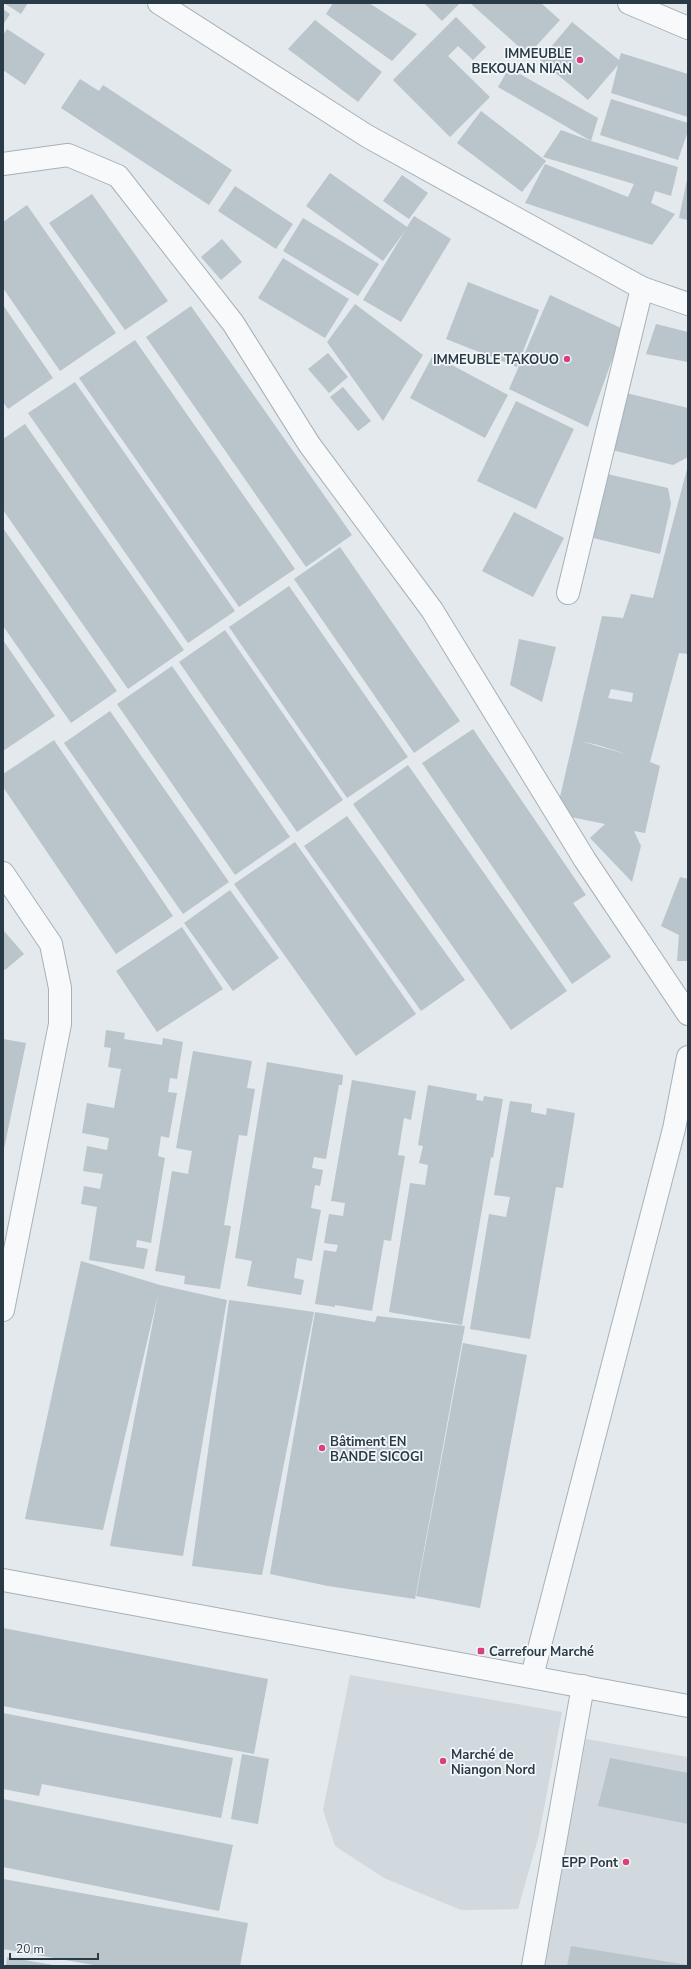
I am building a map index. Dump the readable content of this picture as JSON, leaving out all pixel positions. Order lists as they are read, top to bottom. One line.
{"places":{"other":["IMMEUBLE BEKOUAN NIAN","IMMEUBLE TAKOUO","Bâtiment EN BANDE SICOGI","Marché de Niangon Nord","EPP Pont"],"transit":["Carrefour Marché"]},"scale_bar":"20 m"}
